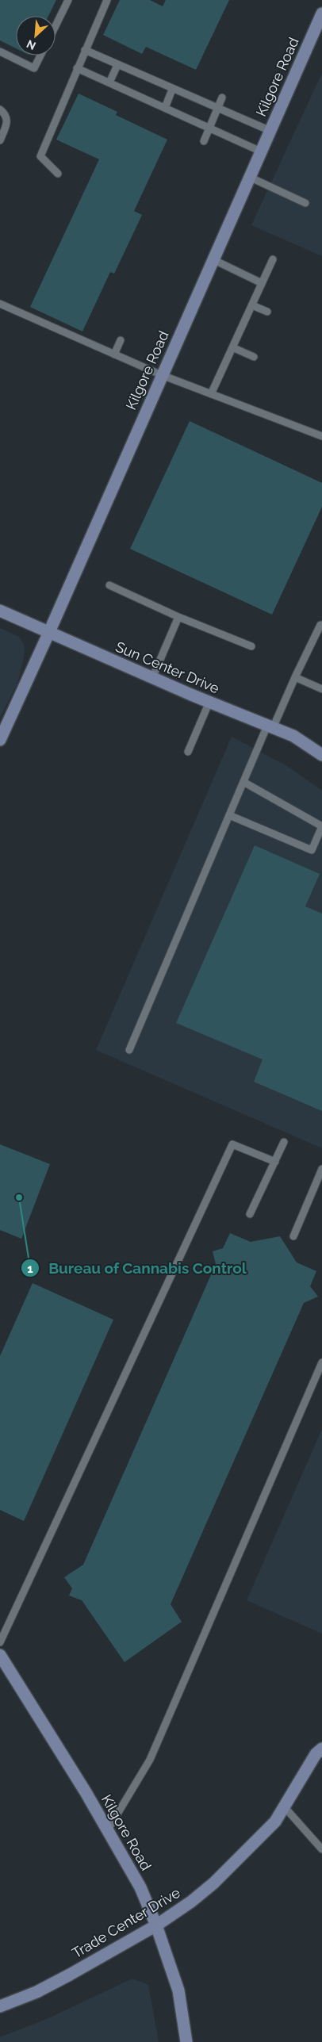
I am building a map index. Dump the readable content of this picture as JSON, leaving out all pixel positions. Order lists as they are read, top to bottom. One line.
{"streets":{"street":["Kilgore Road","Sun Center Drive","Trade Center Drive"]},"crossings":[["Kilgore Road","Sun Center Drive"],["Kilgore Road","Trade Center Drive"]],"places":["Bureau of Cannabis Control"],"north":"bottom left"}
